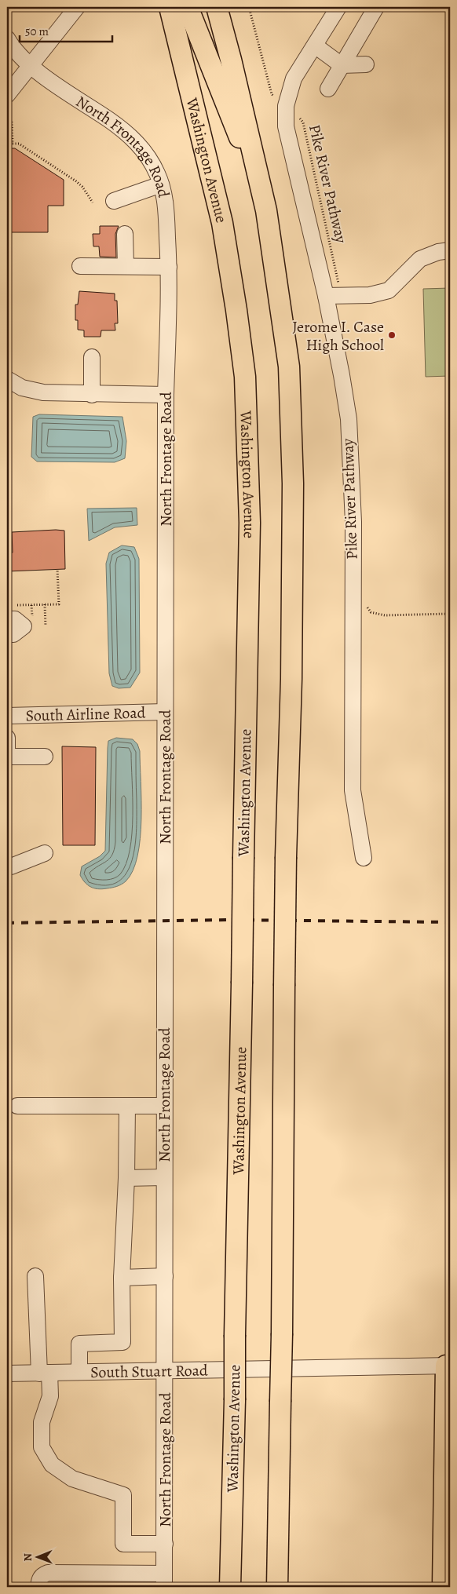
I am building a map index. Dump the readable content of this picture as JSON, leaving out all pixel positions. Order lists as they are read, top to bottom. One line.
{"streets":{"main road":["Washington Avenue"],"street":["North Frontage Road","South Airline Road","South Stuart Road"],"path":["Pike River Pathway"]},"crossings":[["North Frontage Road","South Airline Road"],["North Frontage Road","South Stuart Road"]],"places":["Jerome I. Case High School"],"scale_bar":"50 m","north":"left"}
